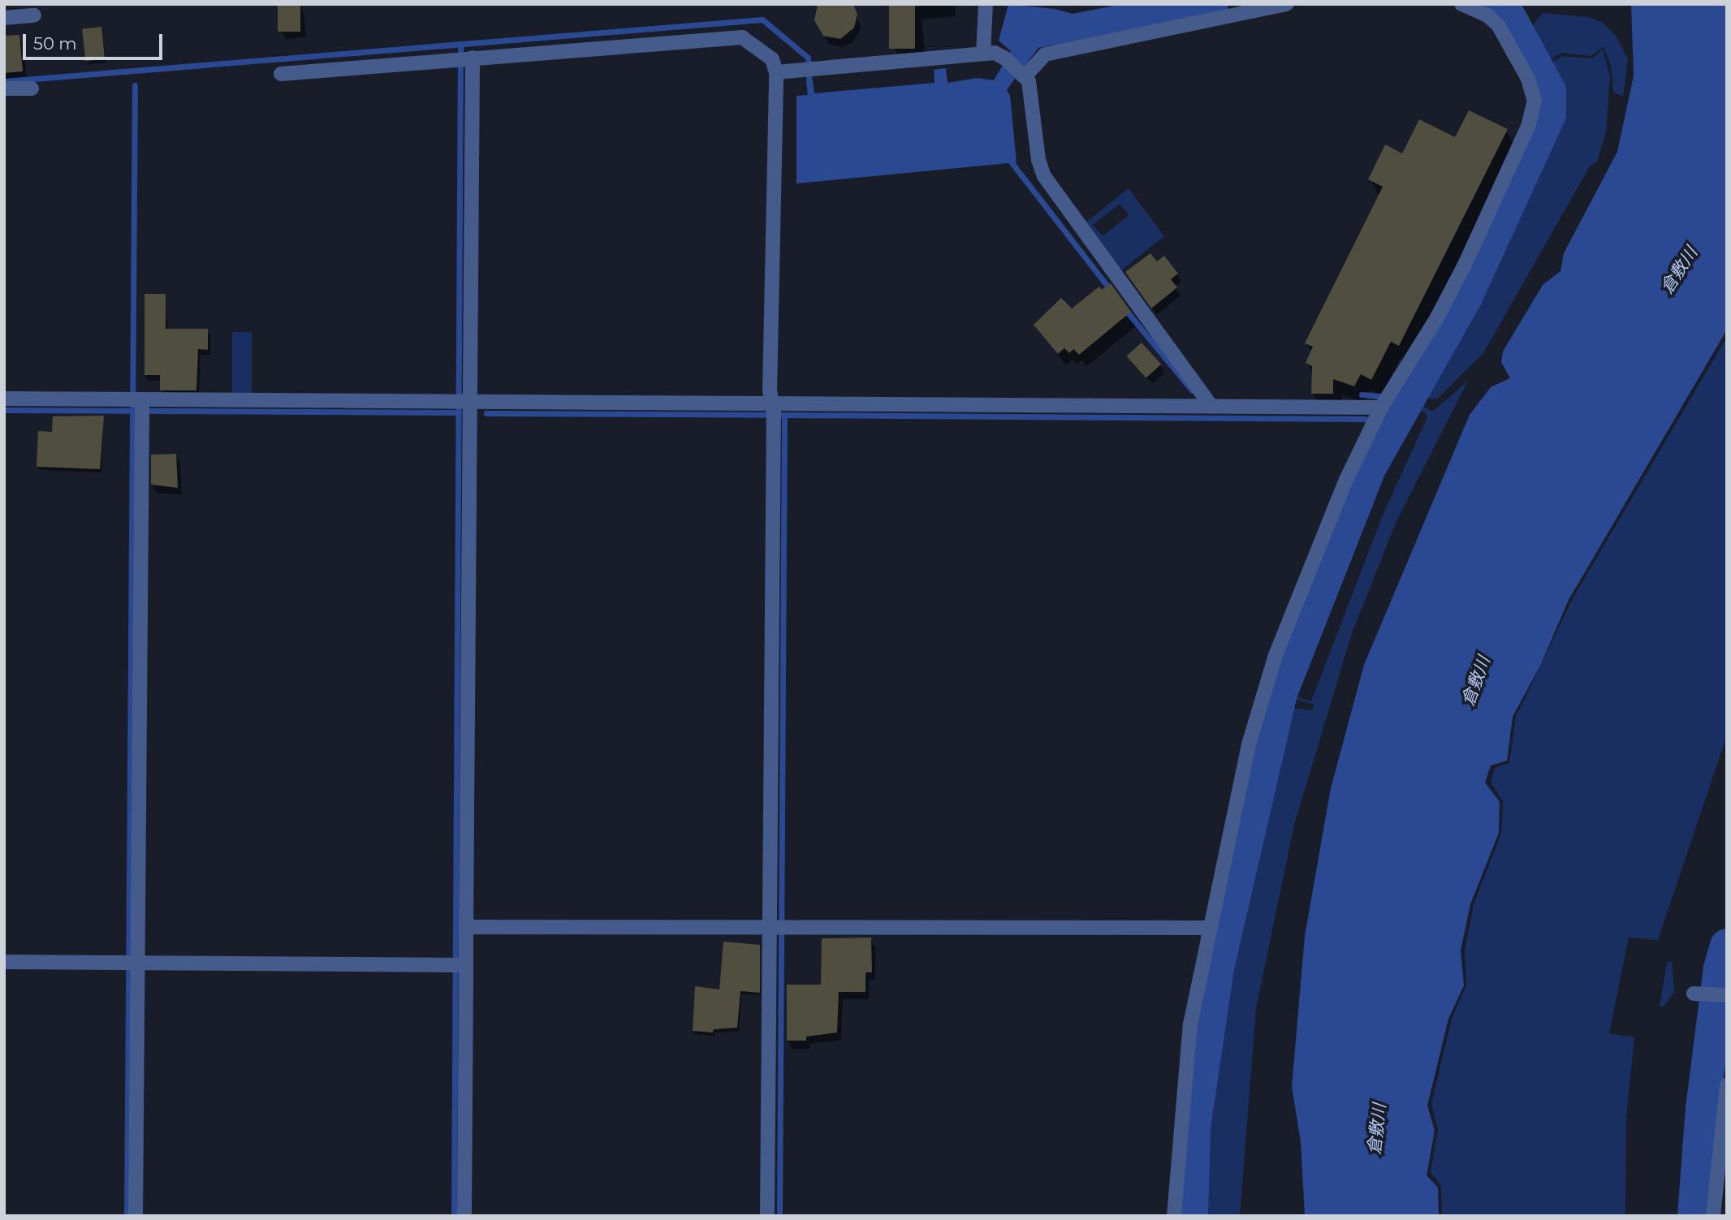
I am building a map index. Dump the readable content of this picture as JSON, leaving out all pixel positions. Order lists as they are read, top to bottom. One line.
{"water":["倉敷川"],"scale_bar":"50 m"}
